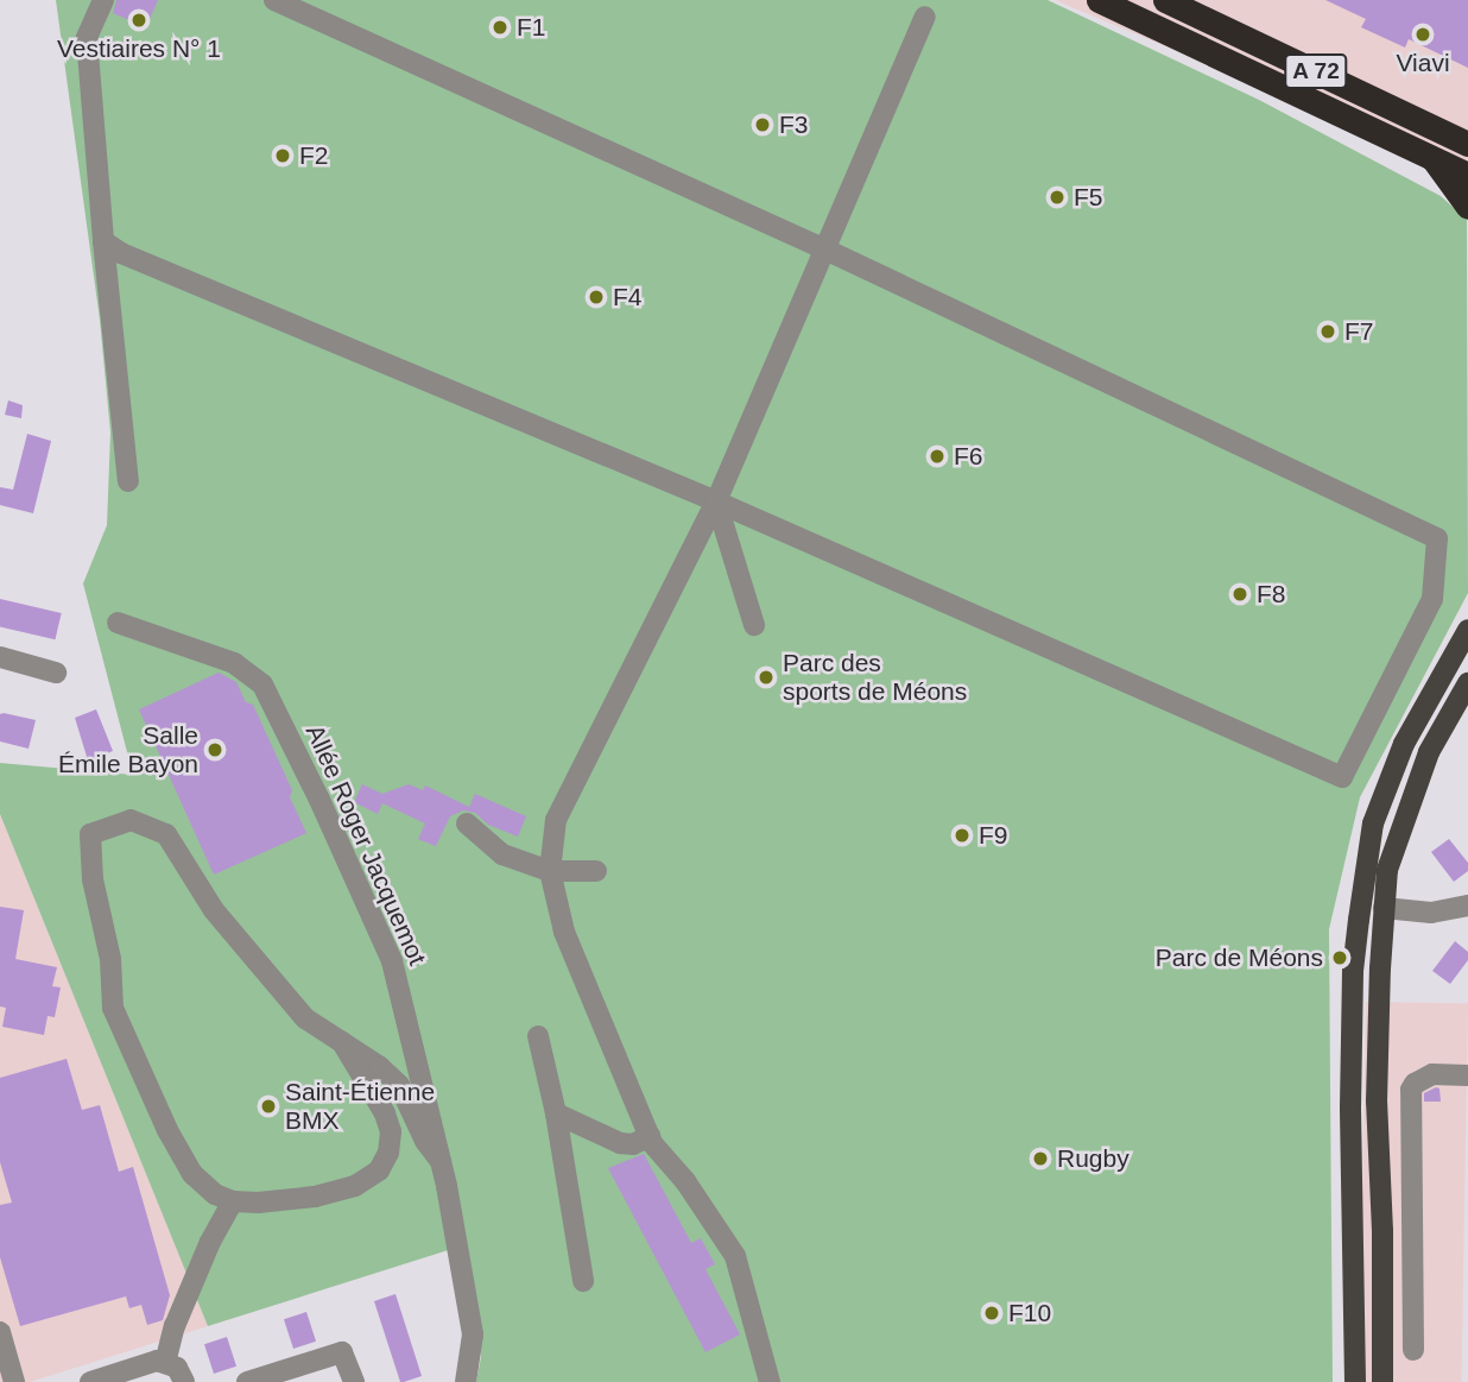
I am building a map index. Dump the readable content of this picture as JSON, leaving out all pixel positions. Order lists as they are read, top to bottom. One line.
{"streets":{"highway":["A 72"],"street":["Allée Roger Jacquemot"]},"places":["Vestiaires N° 1","F1","Viavi","F3","F2","F5","F4","F7","F6","F8","Parc des sports de Méons","Salle Émile Bayon","F9","Parc de Méons","Saint-Étienne BMX","Rugby","F10"]}
